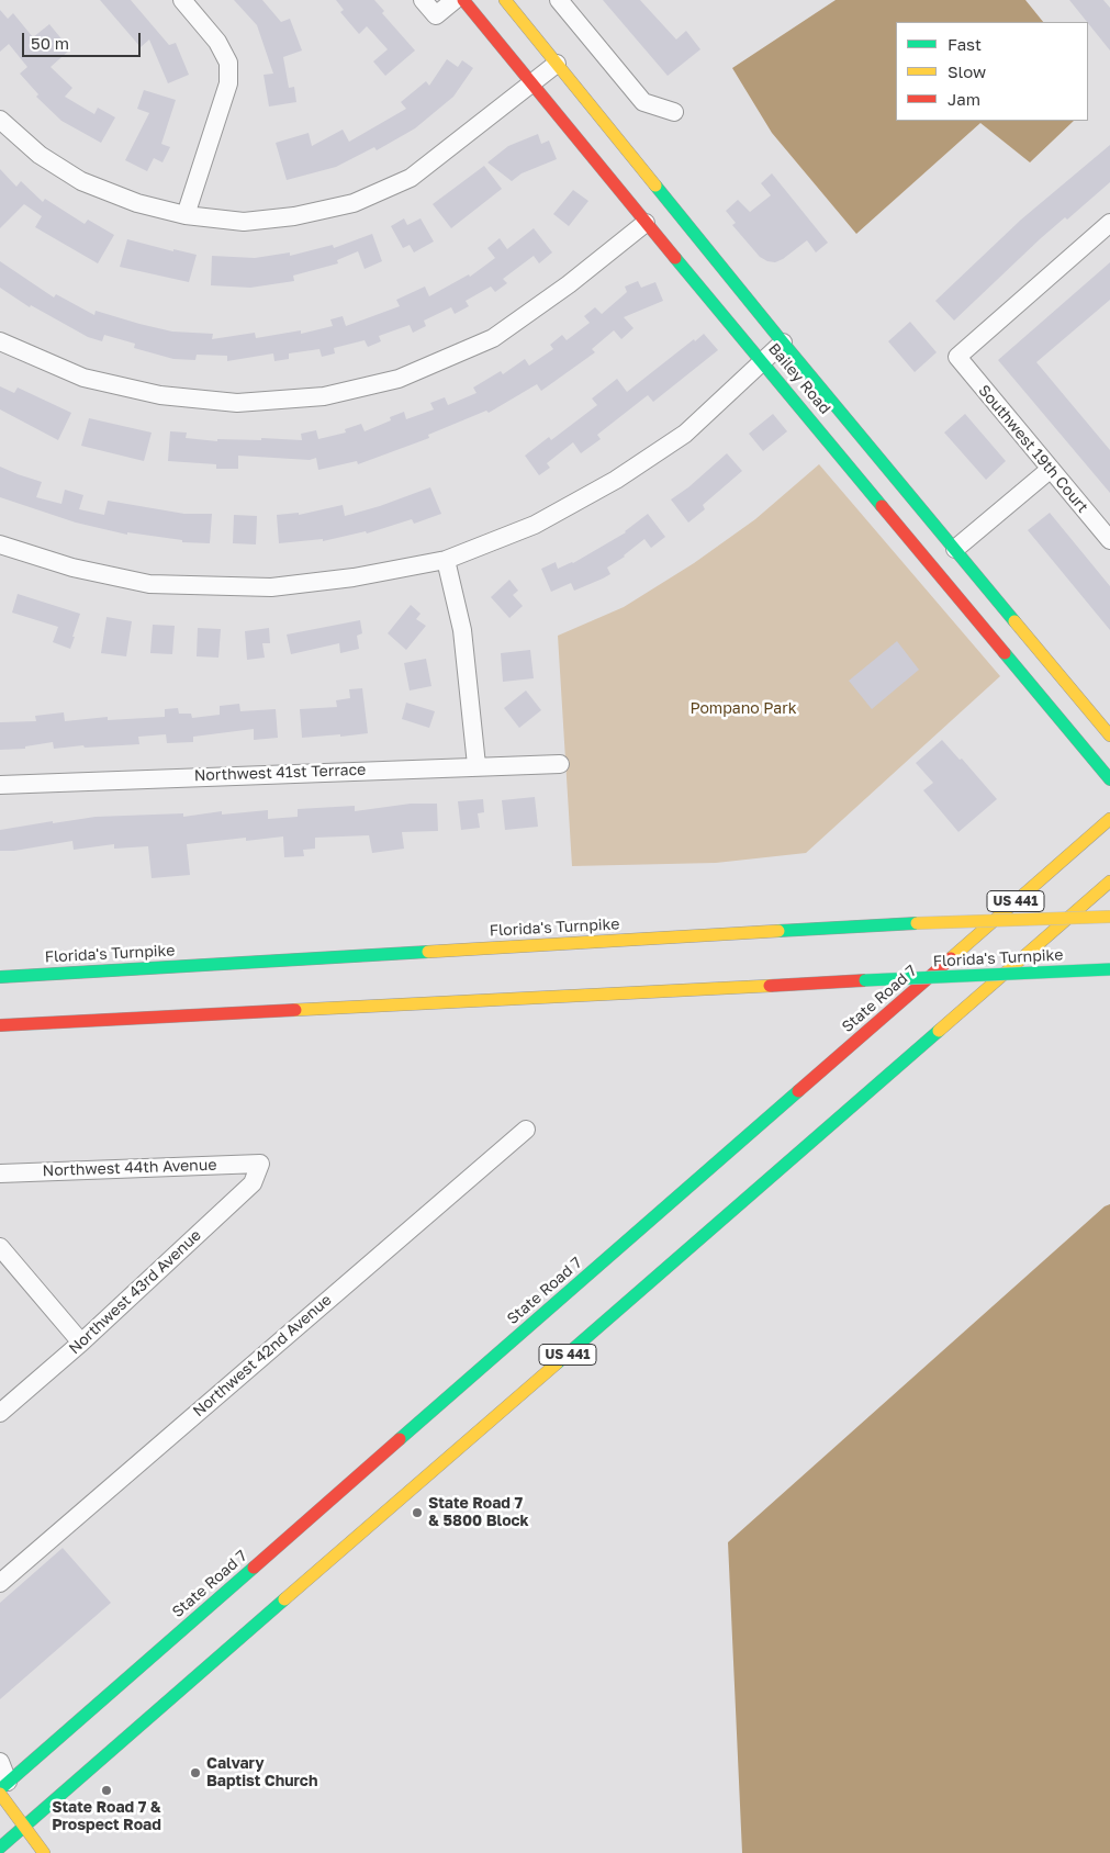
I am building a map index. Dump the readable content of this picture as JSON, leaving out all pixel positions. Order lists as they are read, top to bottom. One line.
{"streets":{"main road":["Bailey Road","US 441","Florida's Turnpike","State Road 7"],"street":["Southwest 19th Court","Northwest 41st Terrace","Northwest 44th Avenue","Northwest 43rd Avenue","Northwest 42nd Avenue"]},"crossings":[["Northwest 44th Avenue","Northwest 43rd Avenue"]],"parks":["Pompano Park"],"places":["State Road 7 & 5800 Block","Calvary Baptist Church","State Road 7 & Prospect Road"],"legend":["Fast","Slow","Jam"],"scale_bar":"50 m"}
